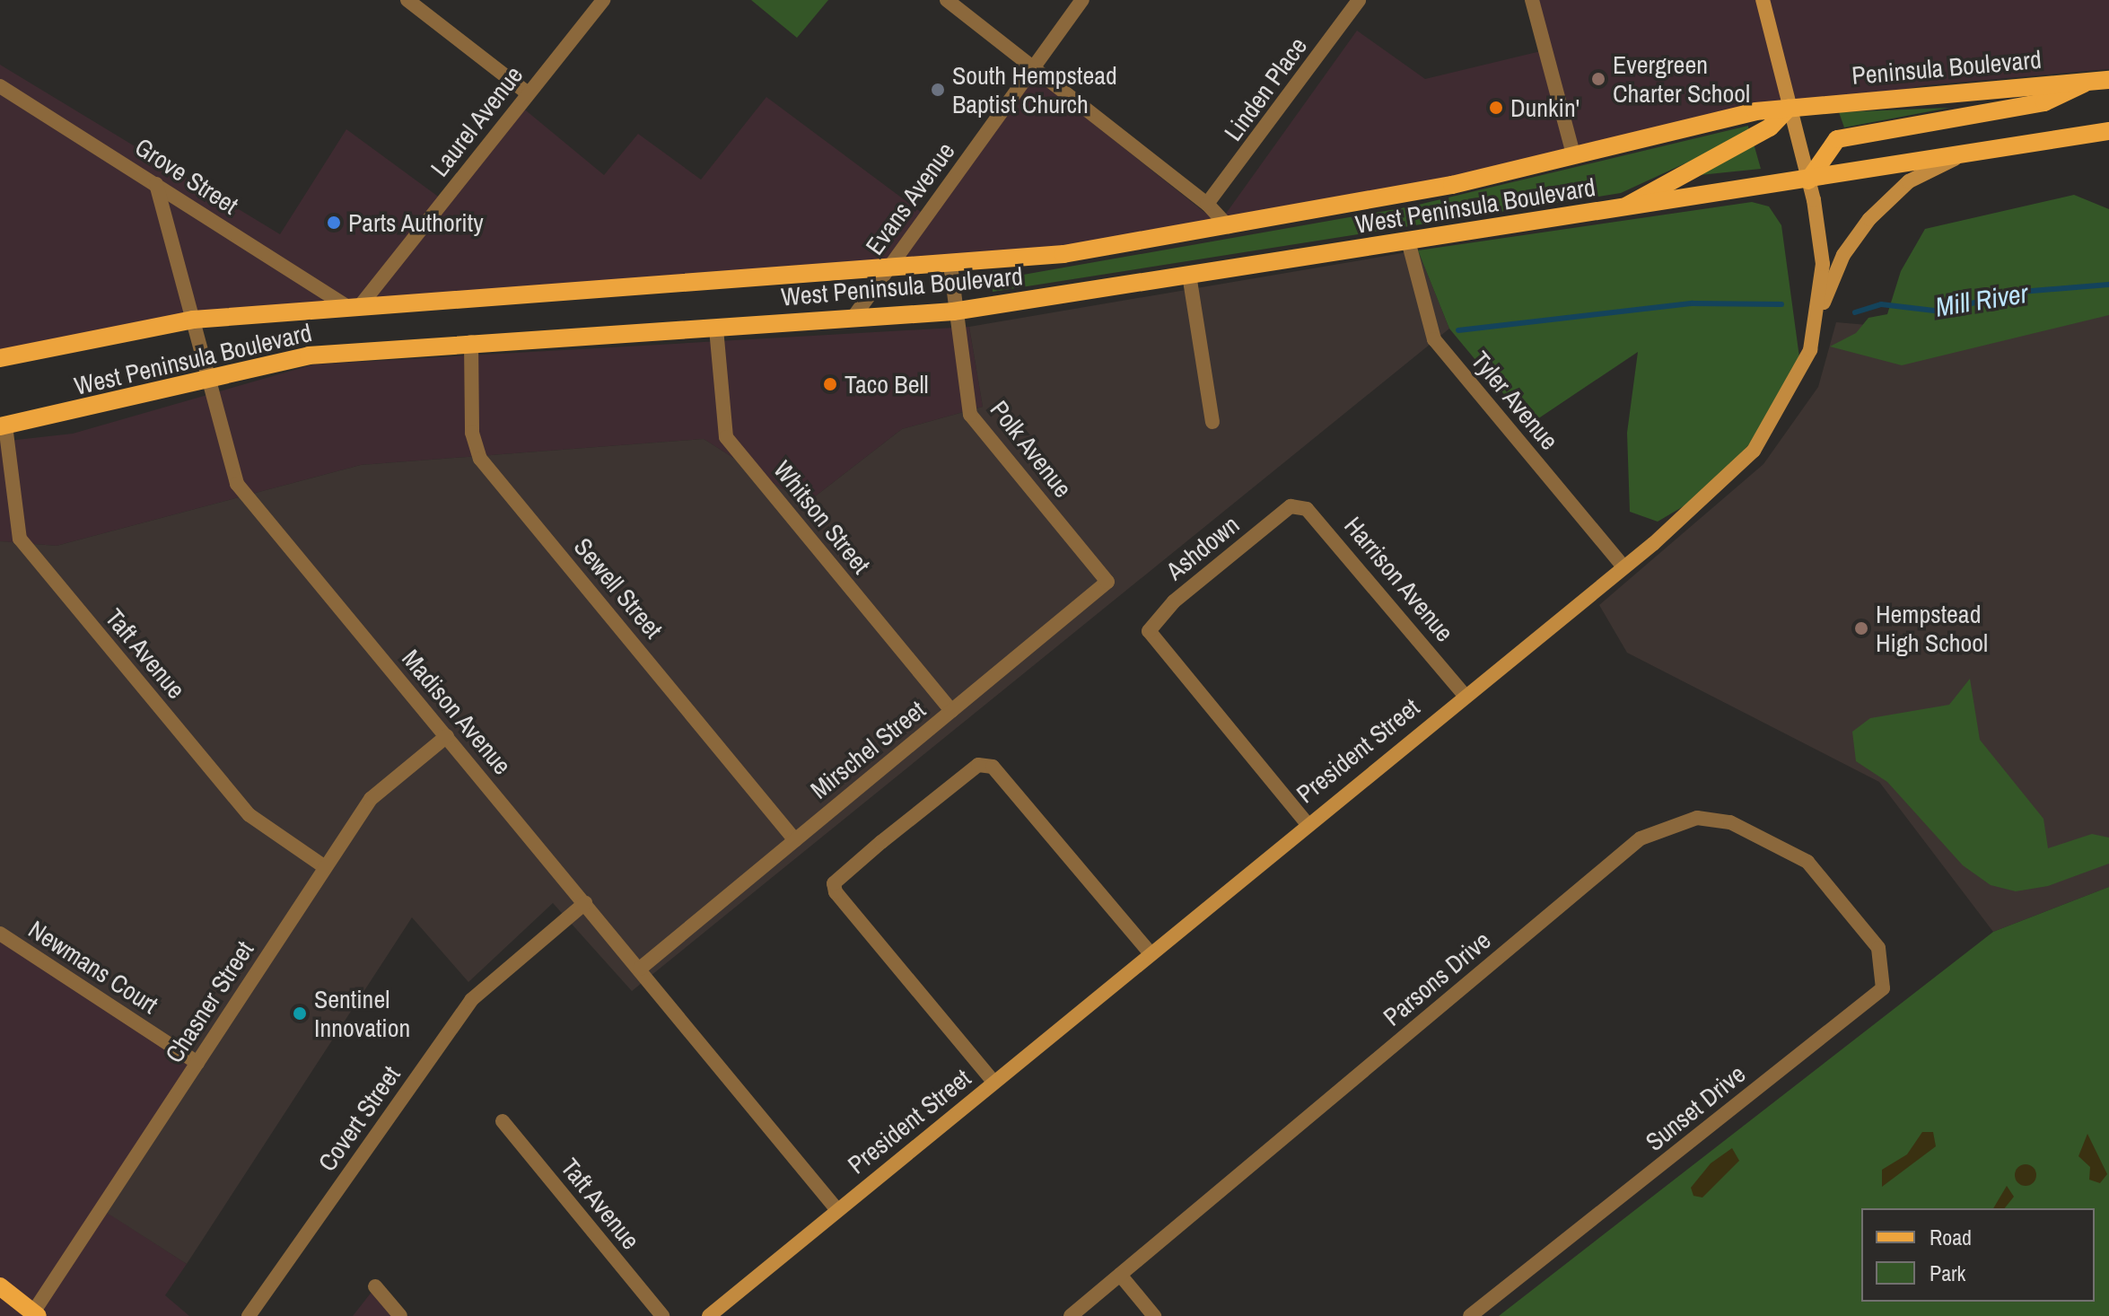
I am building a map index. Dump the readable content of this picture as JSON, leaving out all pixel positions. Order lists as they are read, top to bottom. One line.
{"streets":{"main road":["Peninsula Boulevard","West Peninsula Boulevard"],"street":["Linden Place","Laurel Avenue","Grove Street","Evans Avenue","Tyler Avenue","Polk Avenue","Whitson Street","Ashdown","Harrison Avenue","Sewell Street","Taft Avenue","Madison Avenue","Mirschel Street","President Street","Newmans Court","Parsons Drive","Chasner Street","Sunset Drive","Covert Street"]},"crossings":[["Peninsula Boulevard","West Peninsula Boulevard"],["Peninsula Boulevard","President Street"],["Laurel Avenue","Grove Street"],["Laurel Avenue","West Peninsula Boulevard"],["Grove Street","West Peninsula Boulevard"],["Grove Street","Madison Avenue"],["Evans Avenue","West Peninsula Boulevard"],["West Peninsula Boulevard","Tyler Avenue"],["West Peninsula Boulevard","Polk Avenue"],["West Peninsula Boulevard","Whitson Street"],["West Peninsula Boulevard","Sewell Street"],["West Peninsula Boulevard","Taft Avenue"],["West Peninsula Boulevard","Madison Avenue"],["West Peninsula Boulevard","President Street"],["Tyler Avenue","President Street"],["Polk Avenue","Mirschel Street"],["Whitson Street","Mirschel Street"],["Ashdown","Harrison Avenue"],["Ashdown","President Street"],["Harrison Avenue","President Street"],["Sewell Street","Mirschel Street"],["Taft Avenue","Chasner Street"],["Madison Avenue","Mirschel Street"],["Madison Avenue","President Street"],["Madison Avenue","Chasner Street"],["Madison Avenue","Covert Street"],["Newmans Court","Chasner Street"],["Parsons Drive","Sunset Drive"]],"water":["Mill River"],"places":["Evergreen Charter School","South Hempstead Baptist Church","Dunkin'","Parts Authority","Taco Bell","Hempstead High School","Sentinel Innovation"],"legend":["Road","Park"]}
